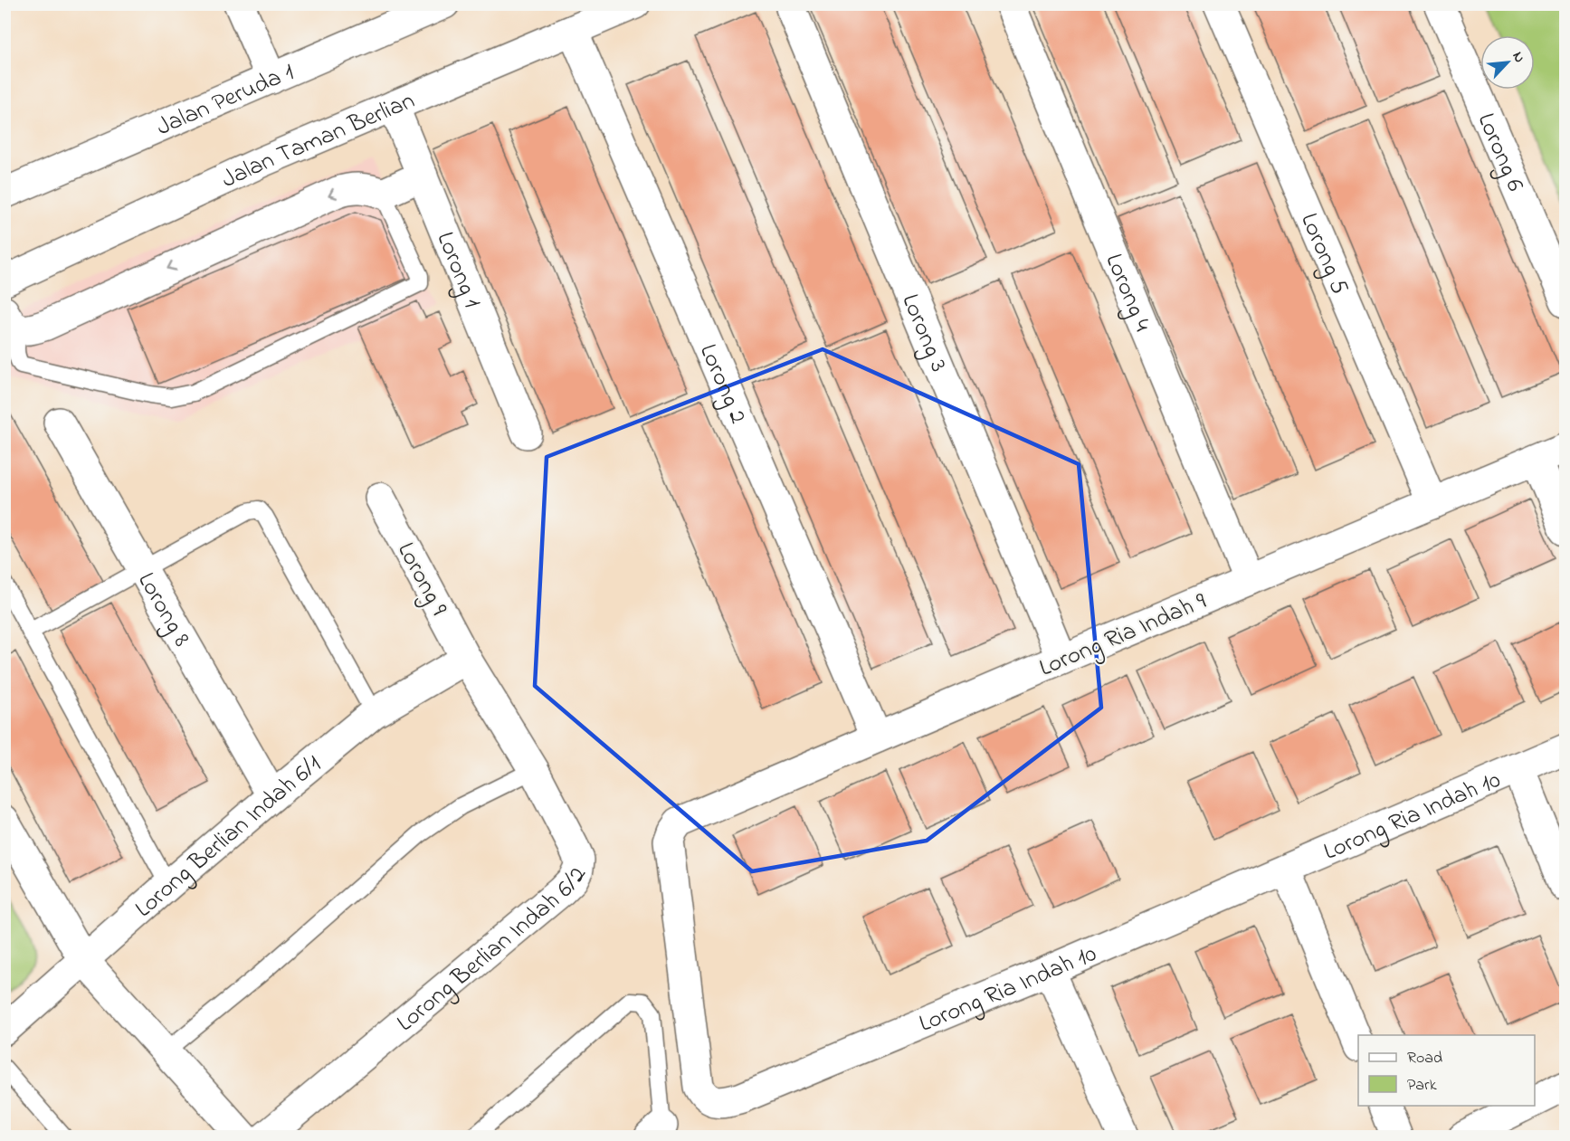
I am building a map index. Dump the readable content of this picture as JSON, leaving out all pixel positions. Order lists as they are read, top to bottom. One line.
{"streets":{"street":["Jalan Peruda 1","Jalan Taman Berlian","Lorong 6","Lorong 5","Lorong 1","Lorong 4","Lorong 3","Lorong 2","Lorong 9","Lorong 8","Lorong Ria Indah 9","Lorong Ria Indah 10","Lorong Berlian Indah 6/1","Lorong Berlian Indah 6/2"]},"crossings":[["Jalan Taman Berlian","Lorong 1"],["Jalan Taman Berlian","Lorong 2"],["Lorong 5","Lorong Ria Indah 9"],["Lorong 4","Lorong Ria Indah 9"],["Lorong 3","Lorong Ria Indah 9"],["Lorong 2","Lorong Ria Indah 9"],["Lorong 9","Lorong Berlian Indah 6/1"],["Lorong 9","Lorong Berlian Indah 6/2"],["Lorong 8","Lorong Berlian Indah 6/1"],["Lorong Ria Indah 9","Lorong Ria Indah 10"],["Lorong Berlian Indah 6/1","Lorong Berlian Indah 6/2"]],"legend":["Road","Park"],"north":"top right"}
